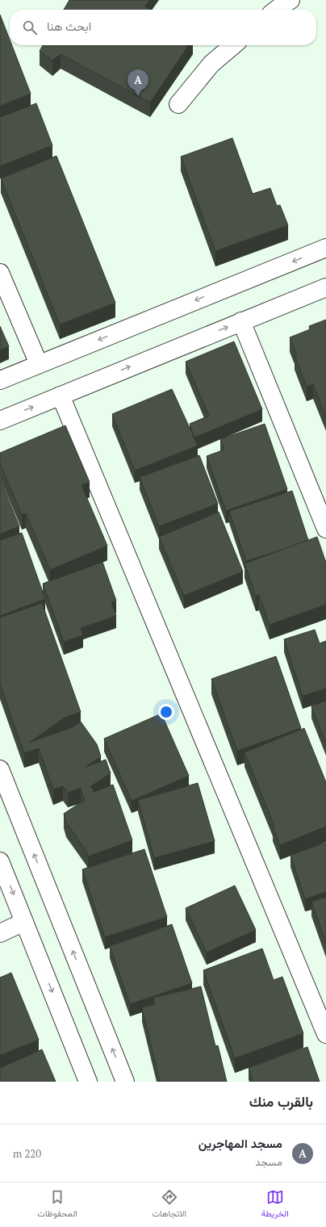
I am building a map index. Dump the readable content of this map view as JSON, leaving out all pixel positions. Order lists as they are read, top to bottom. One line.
{"page":{"search":"ابحث هنا","pins":"A","heading":"بالقرب منك","list":[{"mark":"A","name":"مسجد المهاجرين","note":"مسجد","value":"220 m"}],"nav":["الخريطة","الاتجاهات","المحفوظات"]}}
